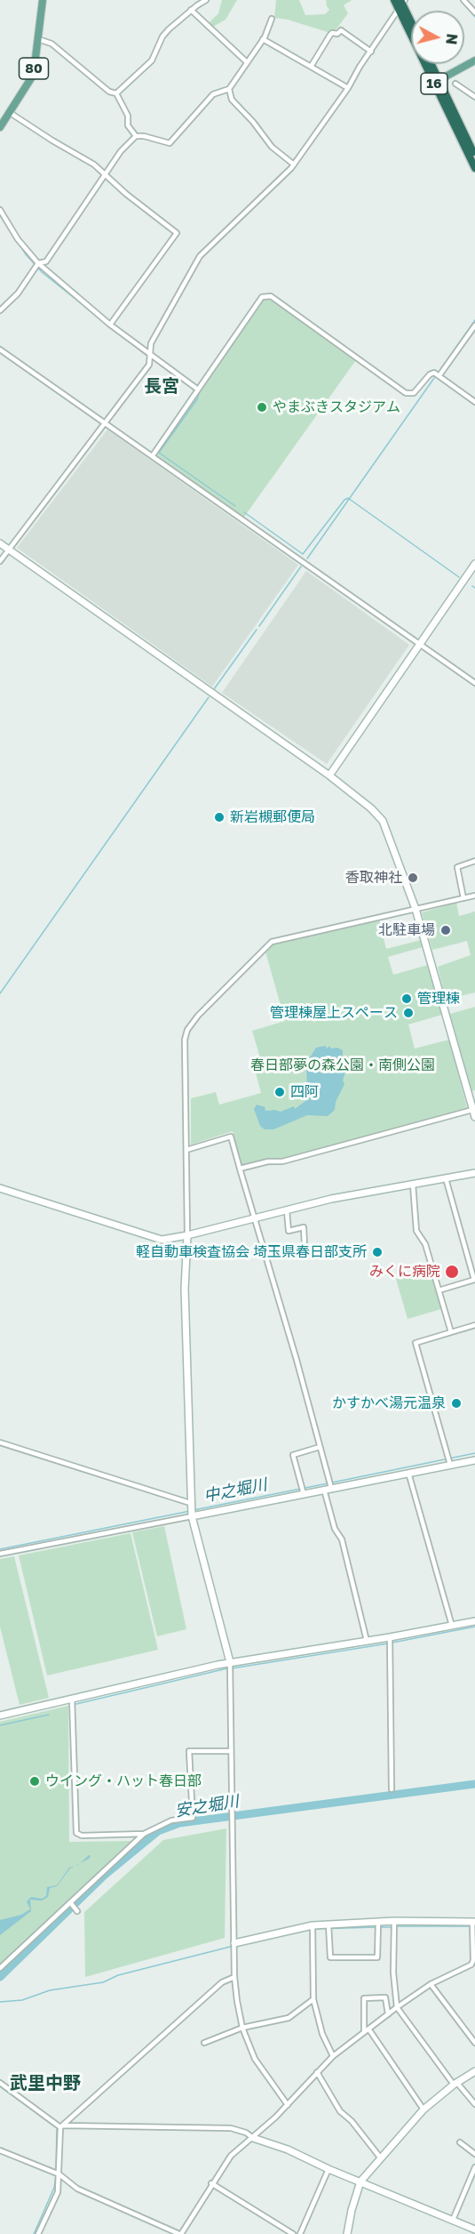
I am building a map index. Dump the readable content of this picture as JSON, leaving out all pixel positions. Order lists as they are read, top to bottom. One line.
{"streets":{"highway":["16"],"main road":["80"]},"districts":["長宮","武里中野"],"water":["中之堀川","安之堀川"],"parks":["春日部夢の森公園・南側公園"],"places":["やまぶきスタジアム","新岩槻郵便局","香取神社","北駐車場","管理棟","管理棟屋上スペース","四阿","軽自動車検査協会 埼玉県春日部支所","みくに病院","かすかべ湯元温泉","ウイング・ハット春日部"],"north":"right"}
